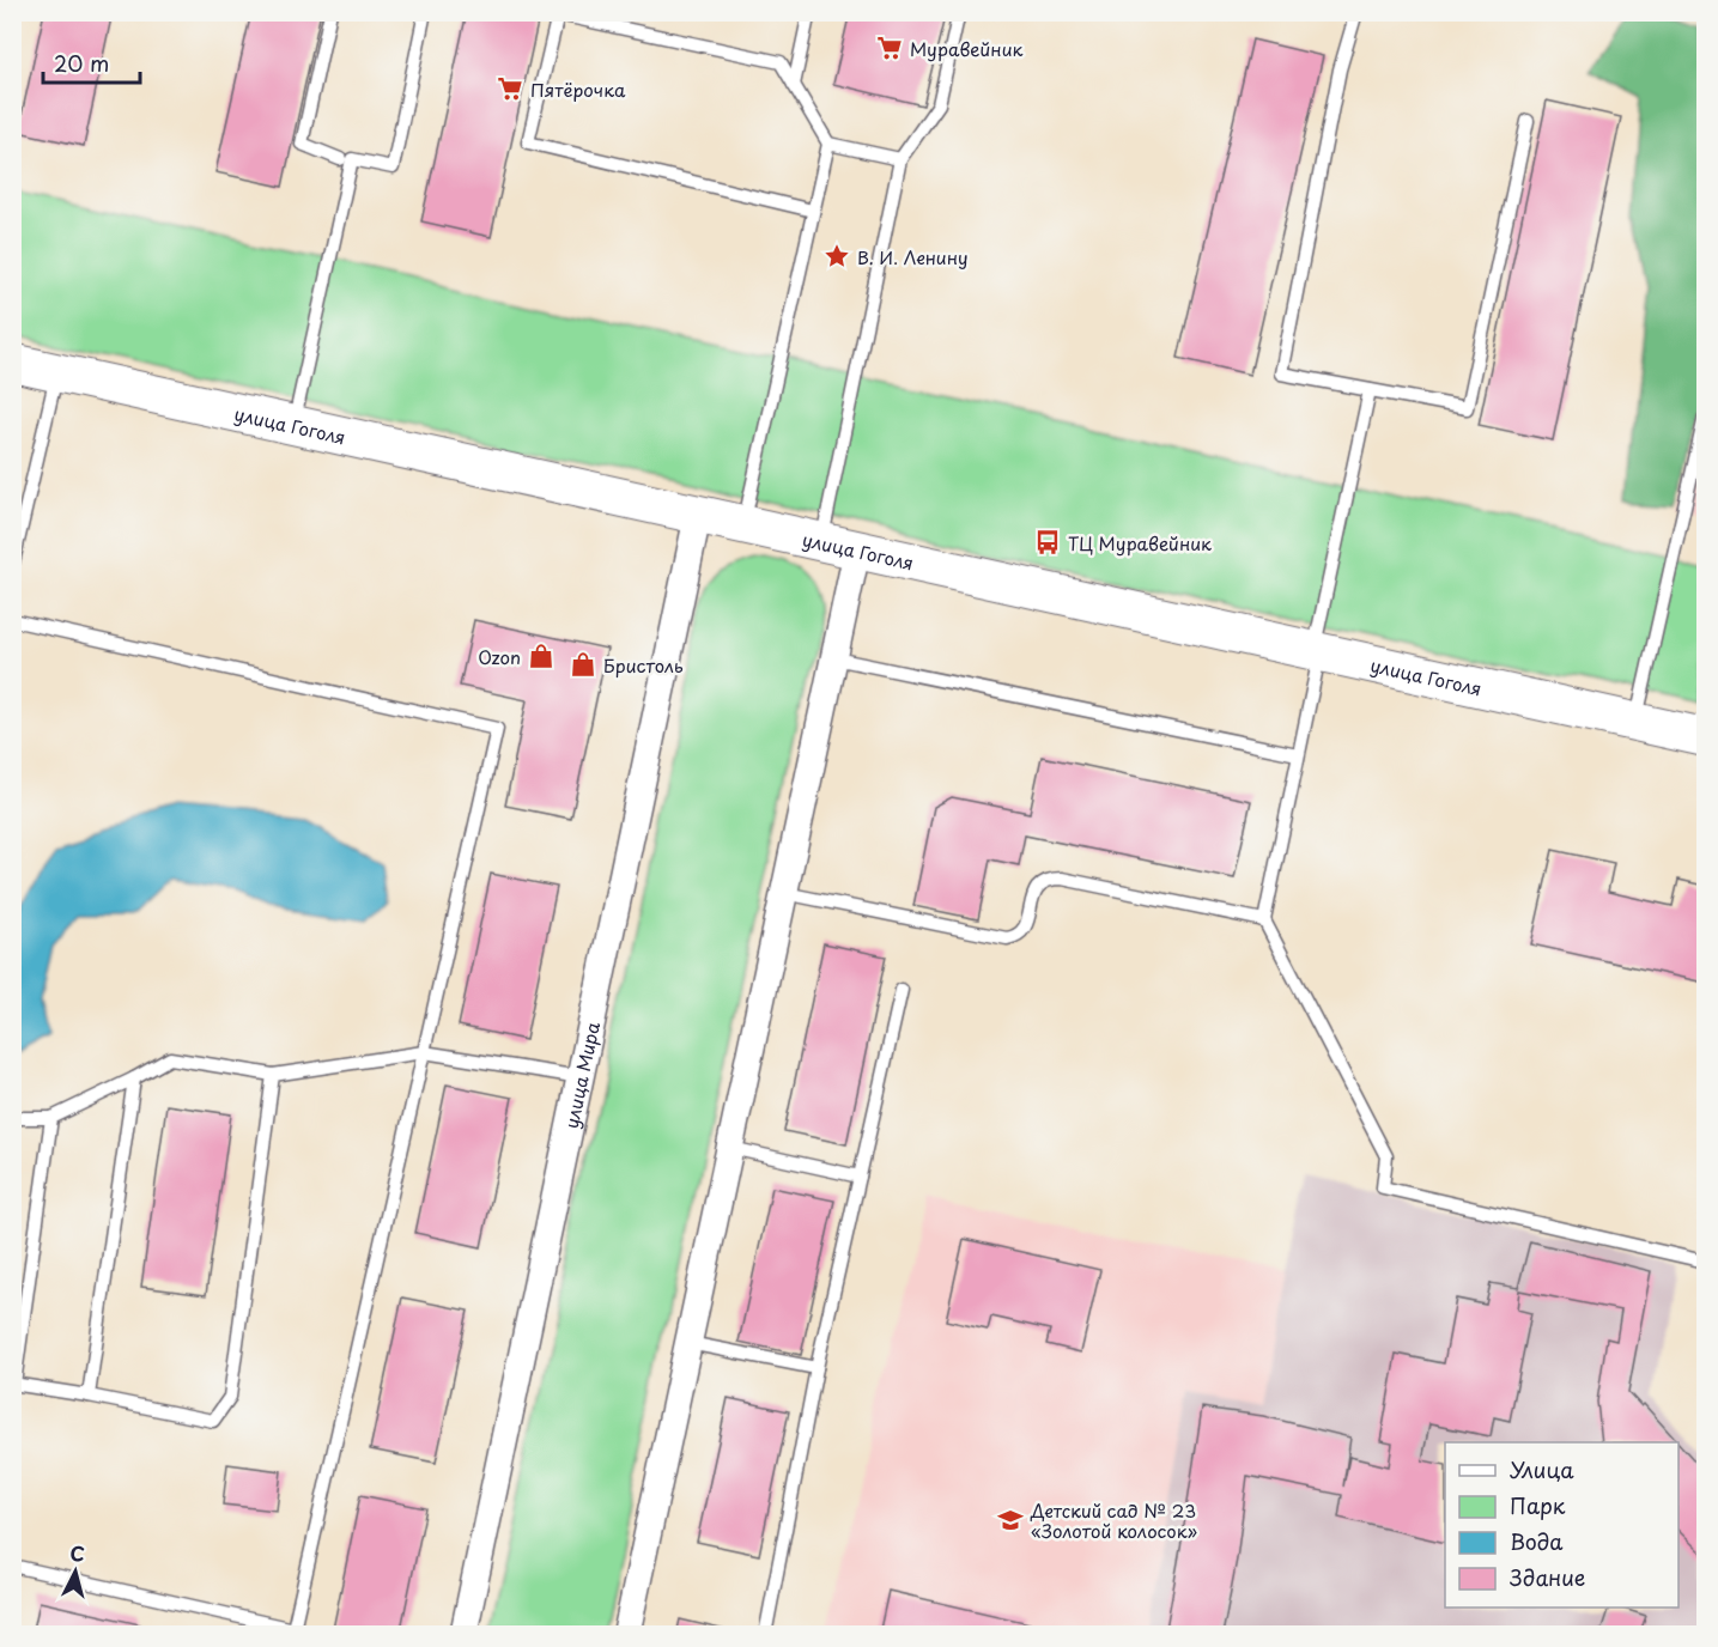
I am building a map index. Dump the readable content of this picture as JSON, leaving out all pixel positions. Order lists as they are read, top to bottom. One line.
{"streets":{"main road":["улица Гоголя"],"street":["улица Мира"]},"crossings":[["улица Гоголя","улица Мира"]],"places":{"supermarket":["Муравейник","Пятёрочка"],"place":["В. И. Ленину"],"bus stop":["ТЦ Муравейник"],"shop":["Ozon","Бристоль"],"school or university":["Детский сад № 23 «Золотой колосок»"]},"legend":["Улица","Парк","Вода","Здание"],"scale_bar":"20 m","north":"top"}
